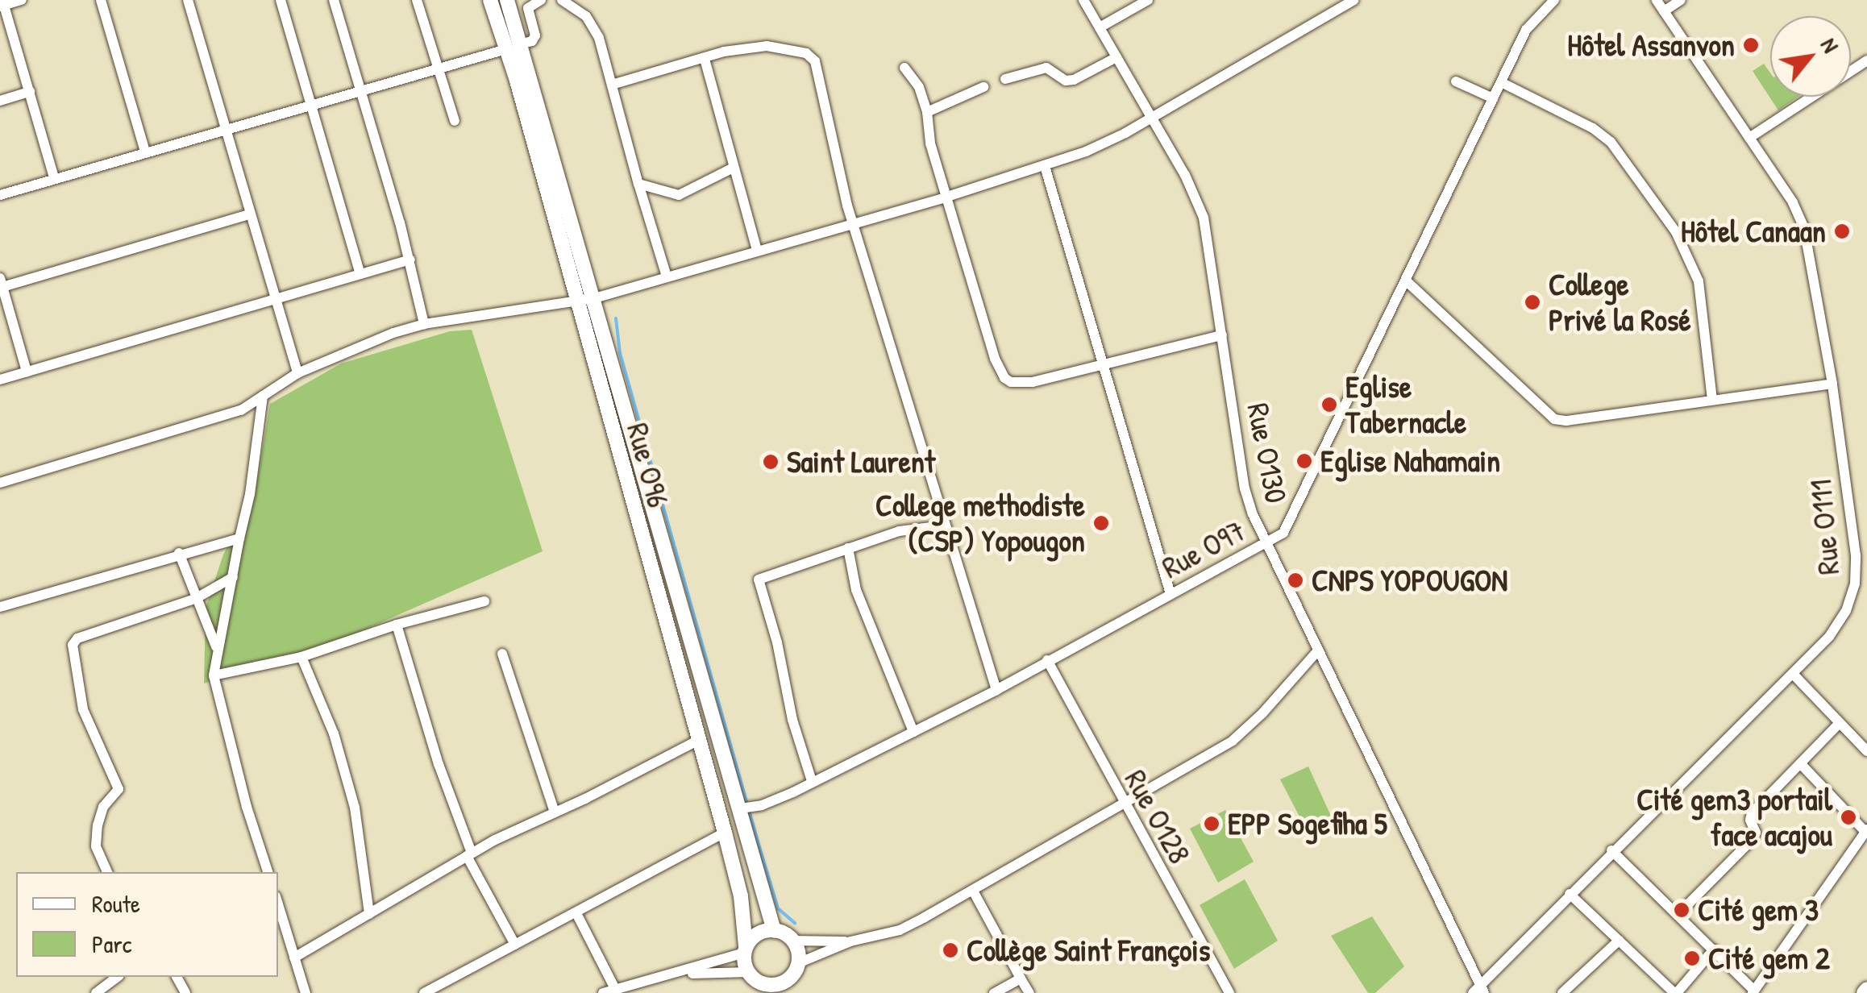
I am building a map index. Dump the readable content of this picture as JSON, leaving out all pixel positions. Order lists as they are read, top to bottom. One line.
{"streets":{"main road":["Rue O96"],"street":["Rue O130","Rue O111","Rue O97","Rue O128"]},"crossings":[["Rue O130","Rue O111"],["Rue O130","Rue O97"],["Rue O96","Rue O97"],["Rue O97","Rue O128"]],"places":["Hôtel Assanvon","Hôtel Canaan","College Privé la Rosé","Eglise Tabernacle","Eglise Nahamain","Saint Laurent","College methodiste (CSP) Yopougon","CNPS YOPOUGON","Cité gem3 portail face acajou","EPP Sogefiha 5","Cité gem 3","Collège Saint François","Cité gem 2"],"legend":["Route","Parc"],"north":"top right"}
